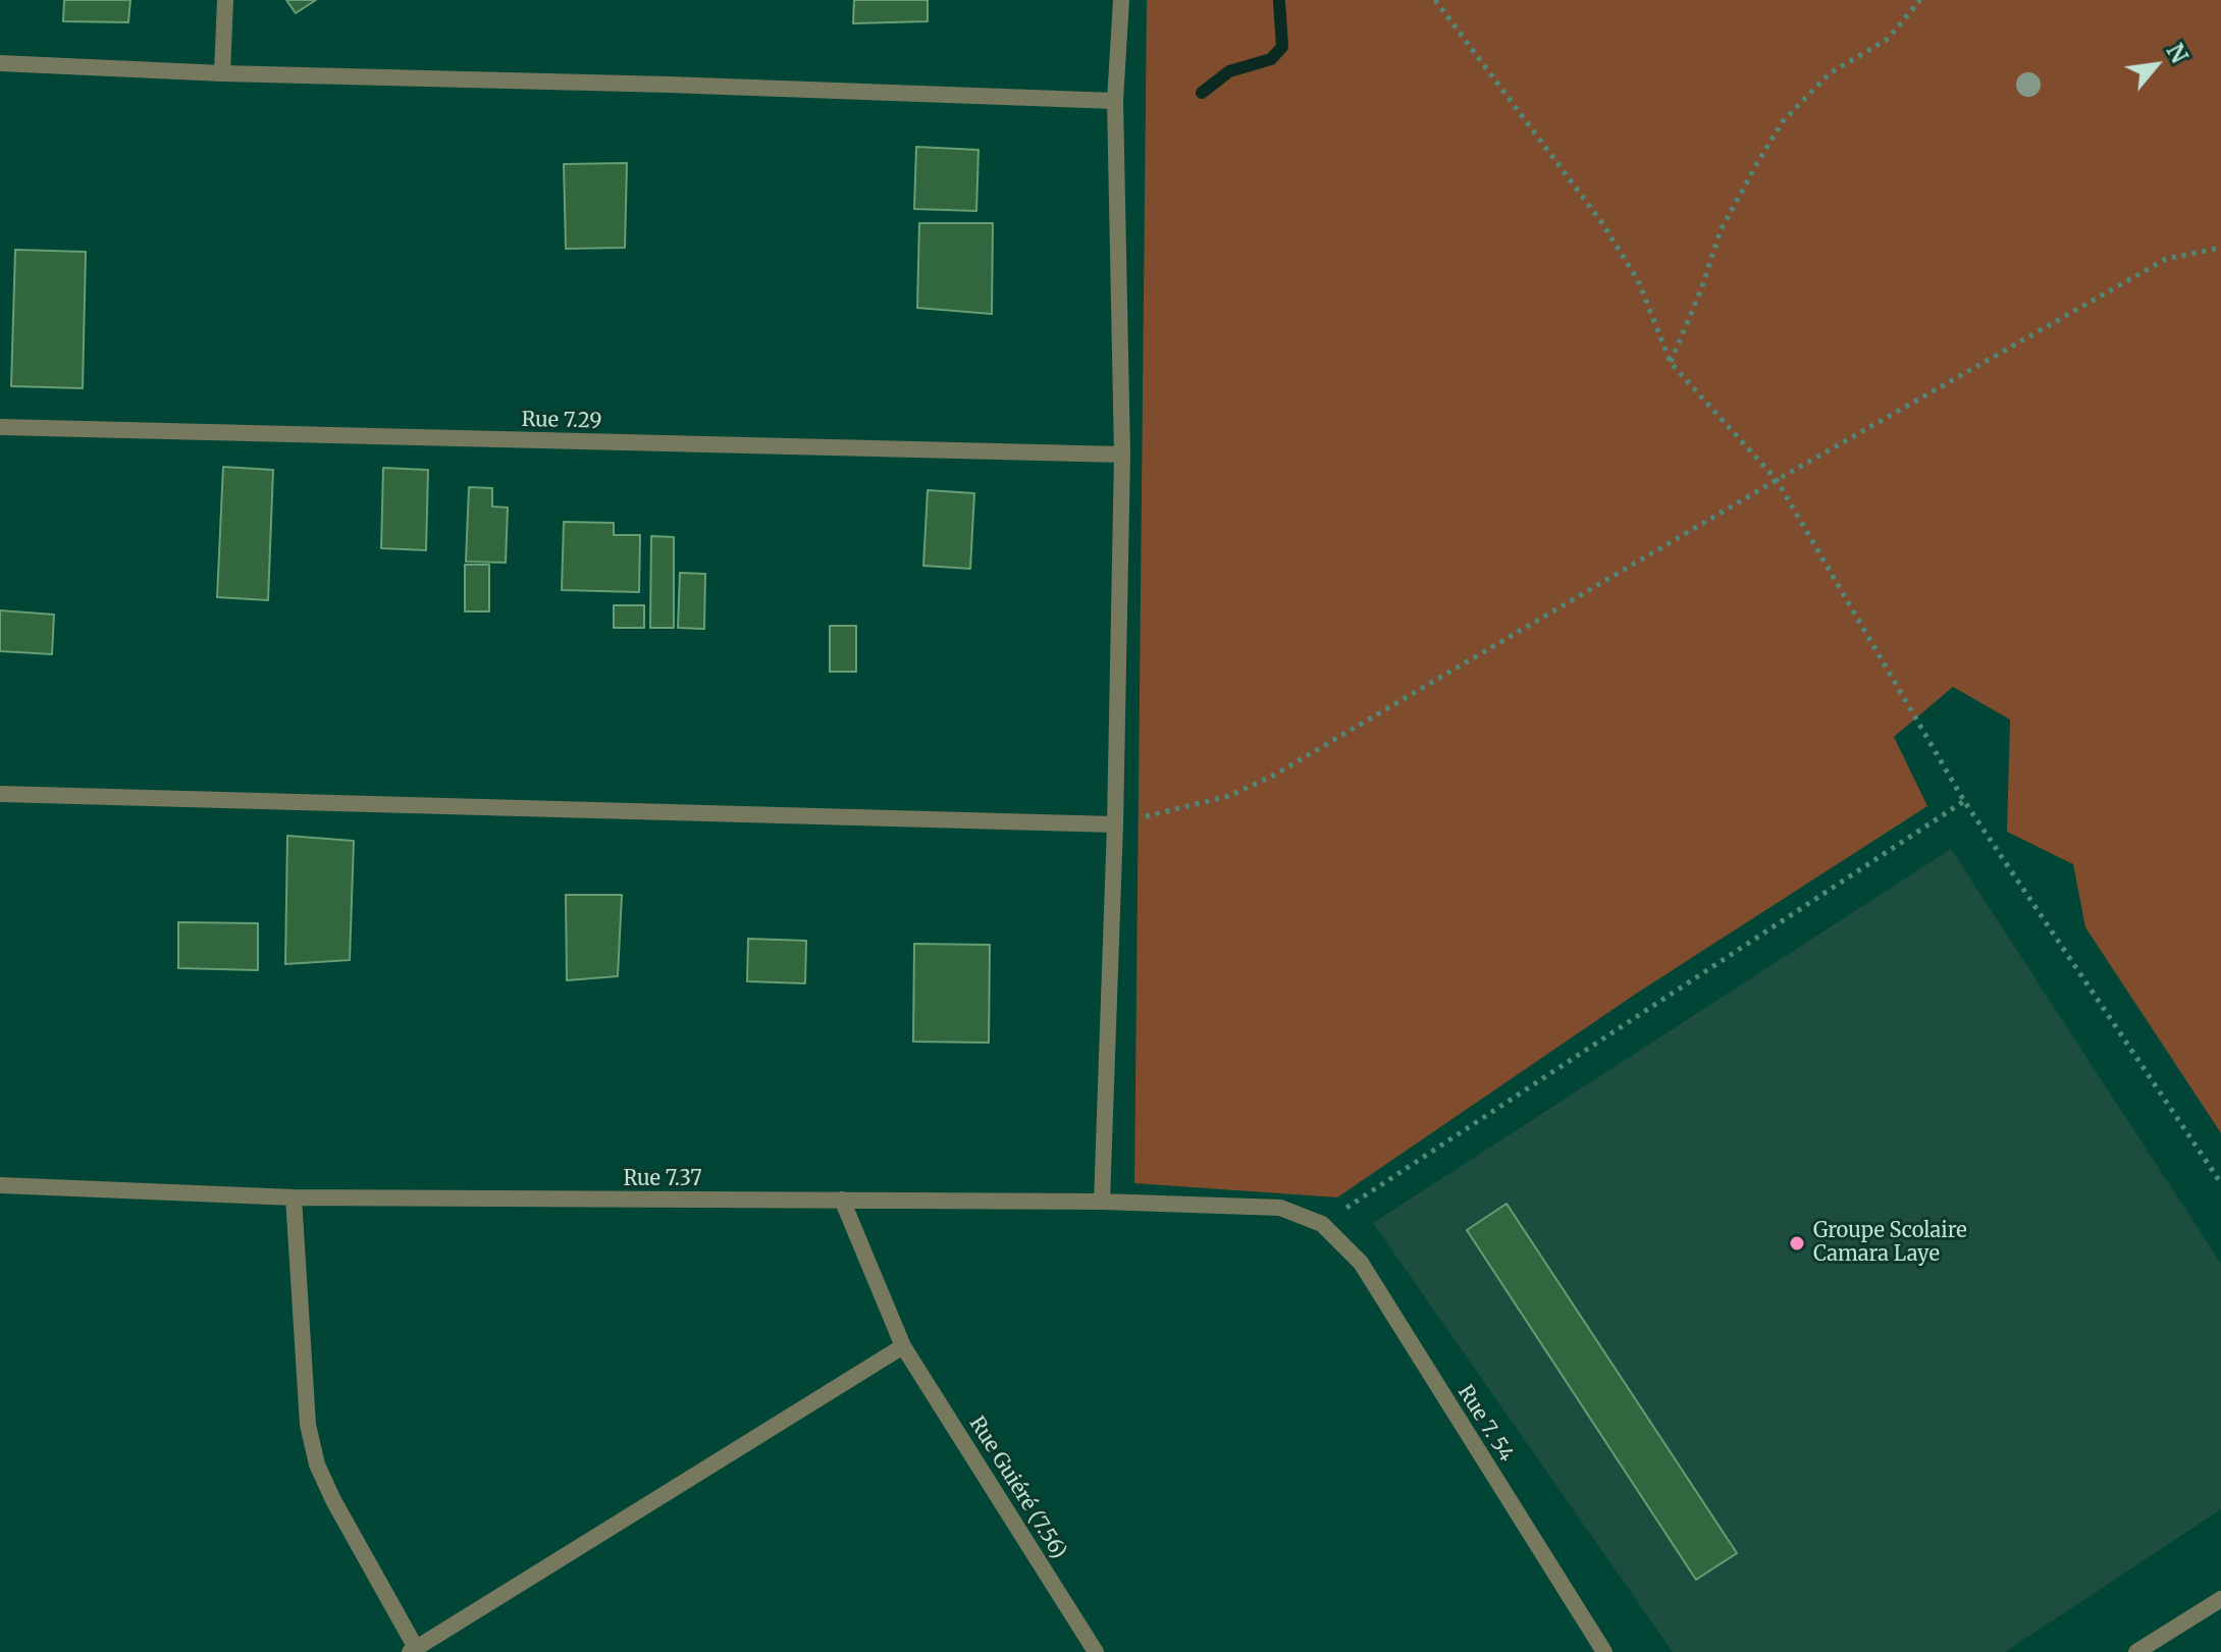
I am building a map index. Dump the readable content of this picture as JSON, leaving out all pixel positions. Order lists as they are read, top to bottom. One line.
{"streets":{"street":["Rue 7.29","Rue 7.37","Rue 7. 54","Rue Guiéré (7.56)"]},"crossings":[["Rue 7.37","Rue 7. 54"],["Rue 7.37","Rue Guiéré (7.56)"]],"places":["Groupe Scolaire Camara Laye"],"north":"top right"}
